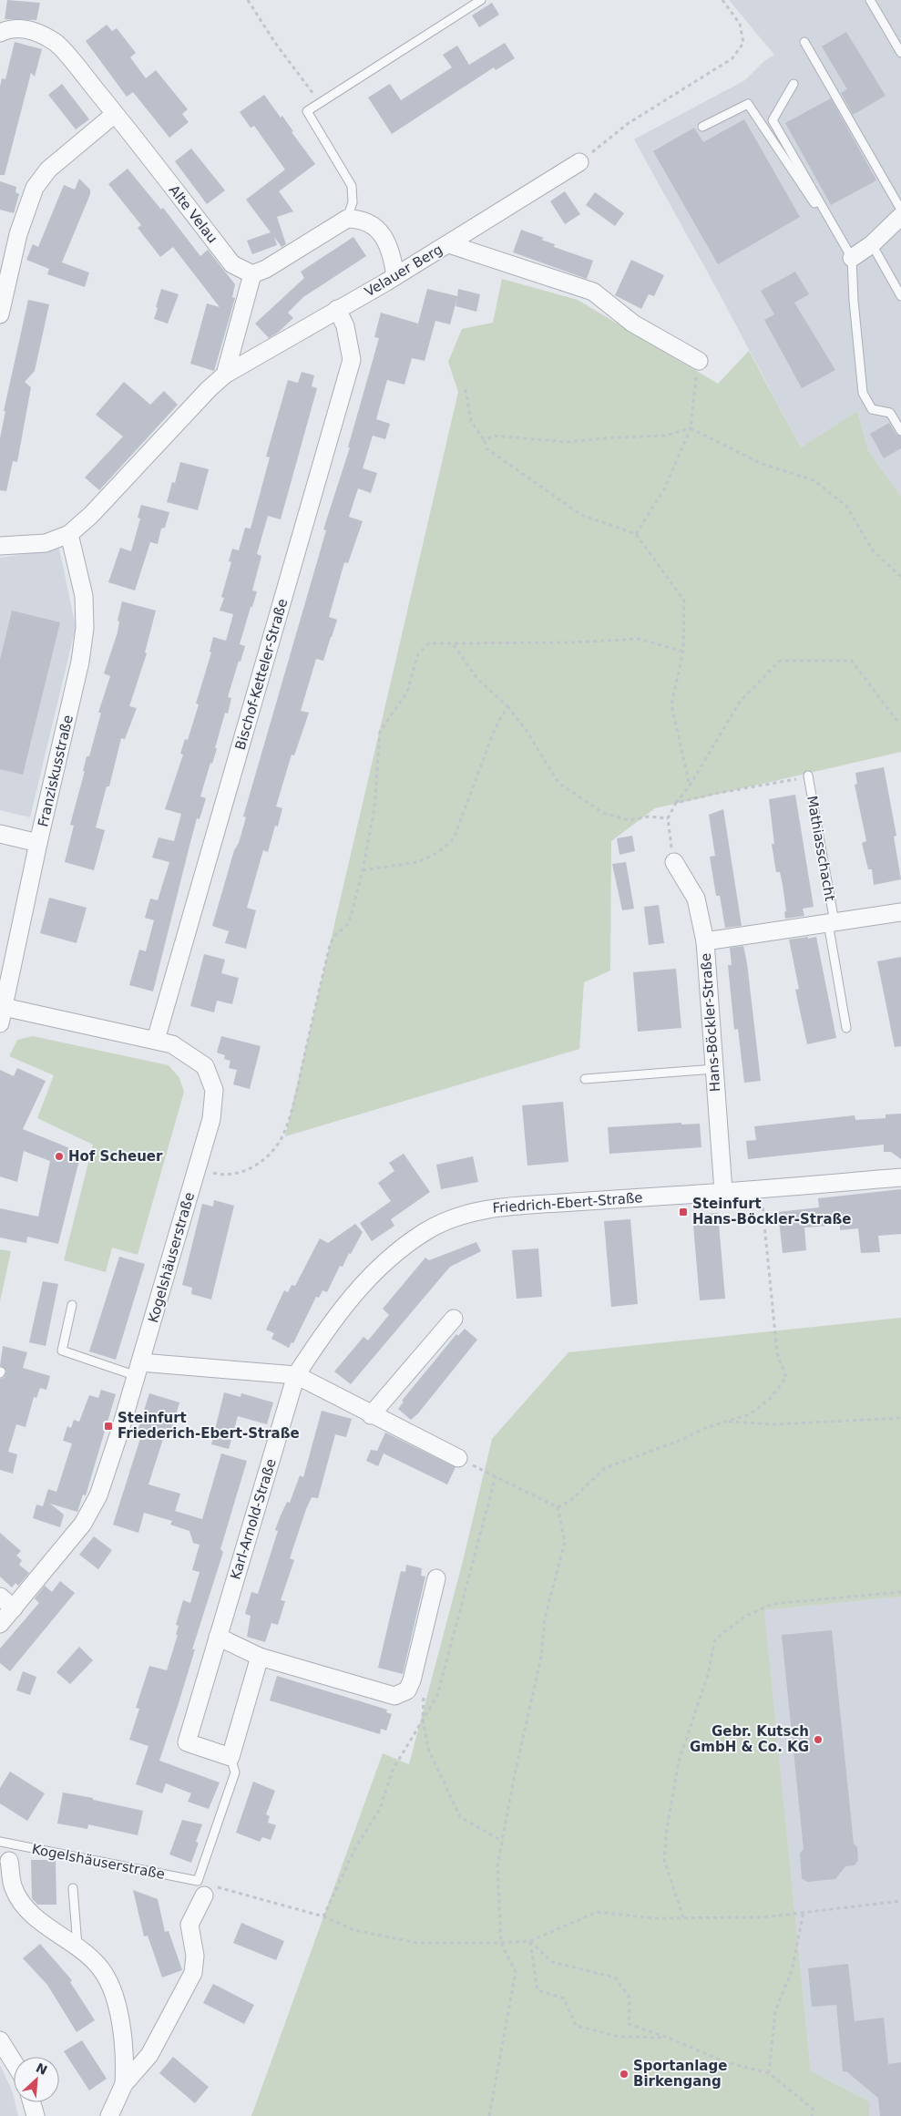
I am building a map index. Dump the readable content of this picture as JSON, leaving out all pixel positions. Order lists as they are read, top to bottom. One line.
{"streets":{"street":["Alte Velau","Velauer Berg","Bischof-Ketteler-Straße","Franziskusstraße","Hans-Böckler-Straße","Friedrich-Ebert-Straße","Kogelshäuserstraße","Karl-Arnold-Straße"],"lane":["Mathiasschacht"]},"crossings":[["Velauer Berg","Bischof-Ketteler-Straße"],["Velauer Berg","Franziskusstraße"],["Bischof-Ketteler-Straße","Kogelshäuserstraße"],["Franziskusstraße","Kogelshäuserstraße"],["Hans-Böckler-Straße","Friedrich-Ebert-Straße"],["Friedrich-Ebert-Straße","Karl-Arnold-Straße"]],"places":{"other":["Hof Scheuer","Gebr. Kutsch GmbH & Co. KG","Sportanlage Birkengang"],"transit":["Steinfurt Hans-Böckler-Straße","Steinfurt Friederich-Ebert-Straße"]},"north":"top right"}
